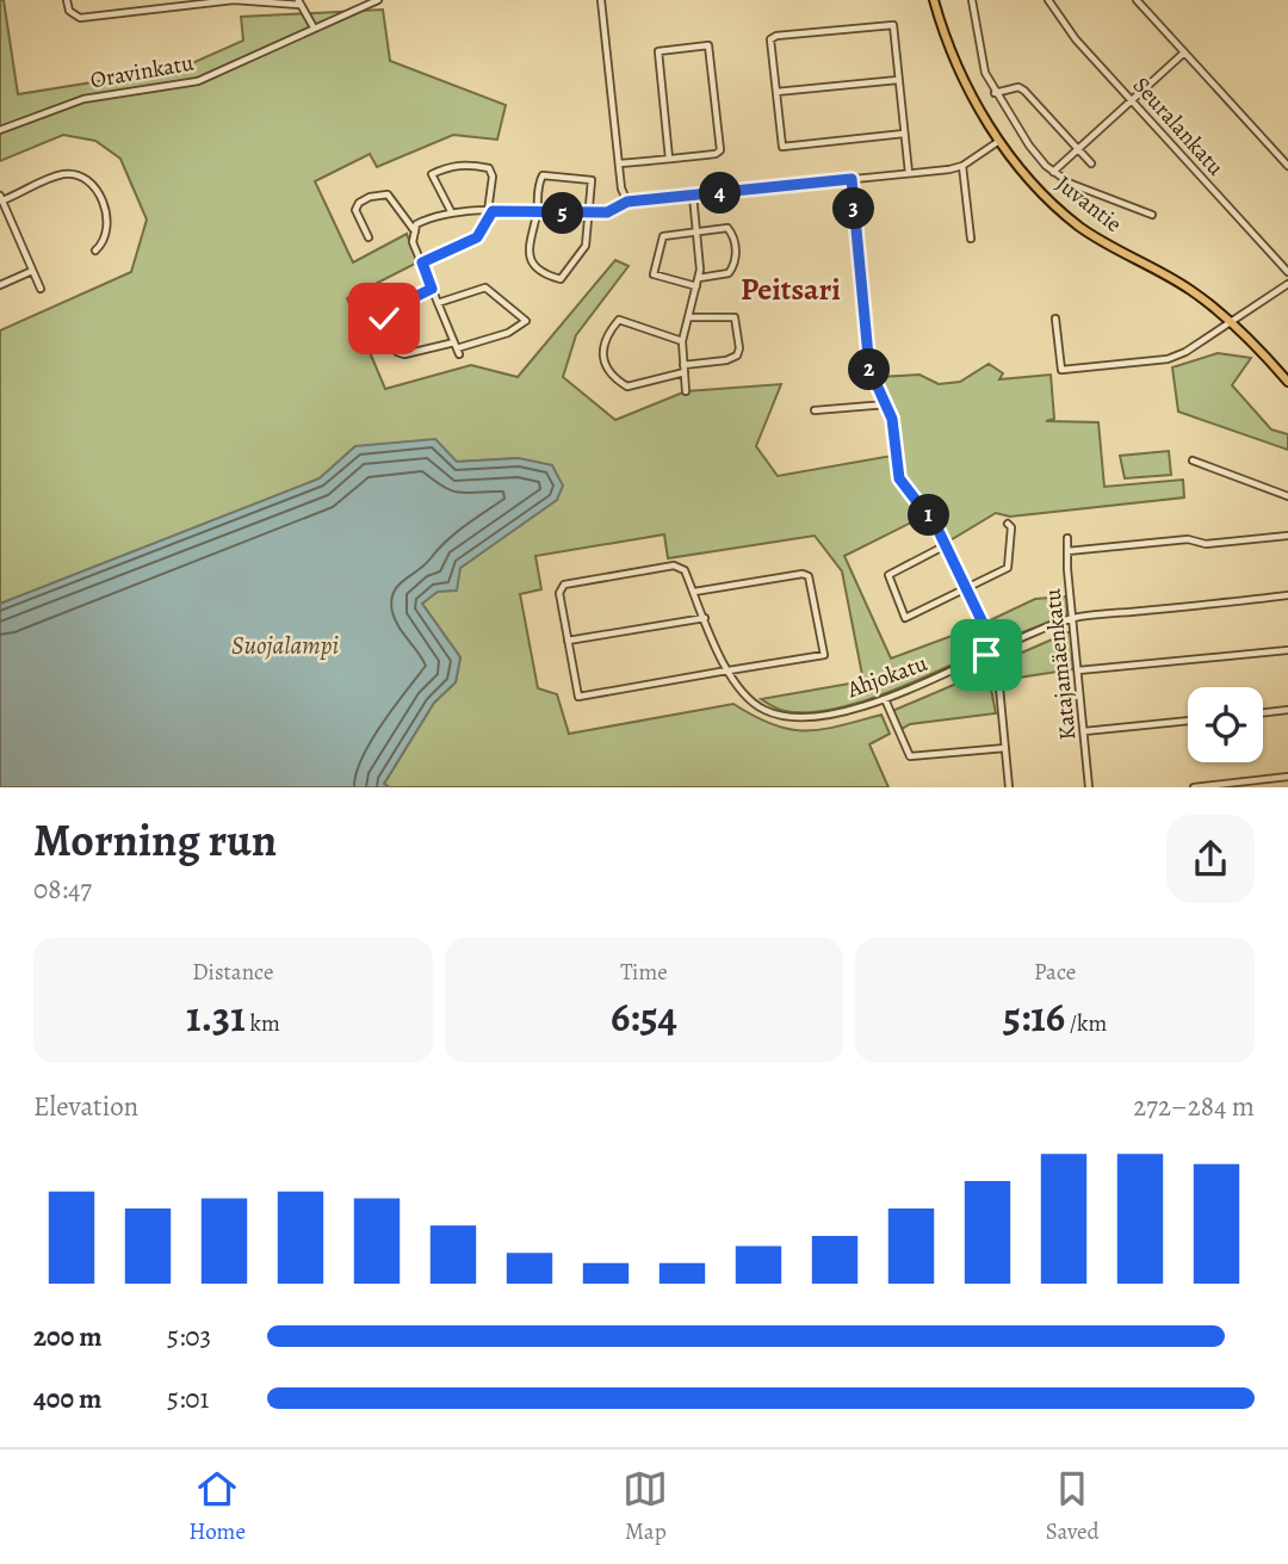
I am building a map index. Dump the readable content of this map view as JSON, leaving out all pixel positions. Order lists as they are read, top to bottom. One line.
{"streets":{"main road":["Juvantie"],"street":["Oravinkatu","Seuralankatu","Katajamäenkatu","Ahjokatu"]},"crossings":[["Katajamäenkatu","Ahjokatu"]],"districts":["Peitsari"],"water":["Suojalampi"],"page":{"pins":["4","3","5","2","1"],"heading":["Morning run","08:47"],"stats":[["Distance","1.31 km"],["Time","6:54"],["Pace","5:16 /km"]],"chart":["Elevation","272–284 m"],"list":[{"name":"200 m","note":"5:03"},{"name":"400 m","note":"5:01"}],"tabs":["Home","Map","Saved"]}}
